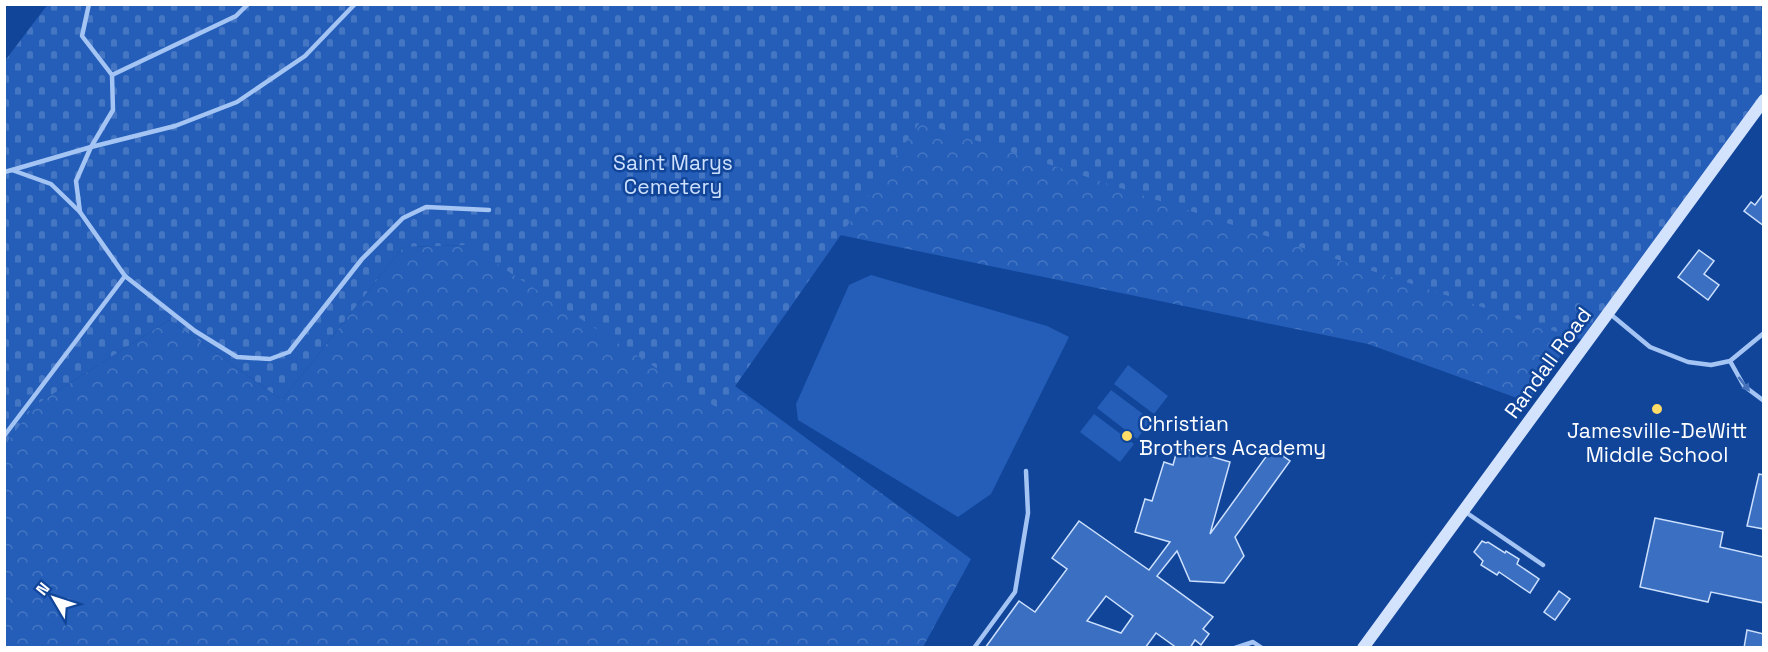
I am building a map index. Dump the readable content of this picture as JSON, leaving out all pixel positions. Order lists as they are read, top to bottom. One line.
{"streets":{"street":["Randall Road"]},"parks":["Saint Marys Cemetery"],"places":["Jamesville-DeWitt Middle School","Christian Brothers Academy"],"north":"top left"}
